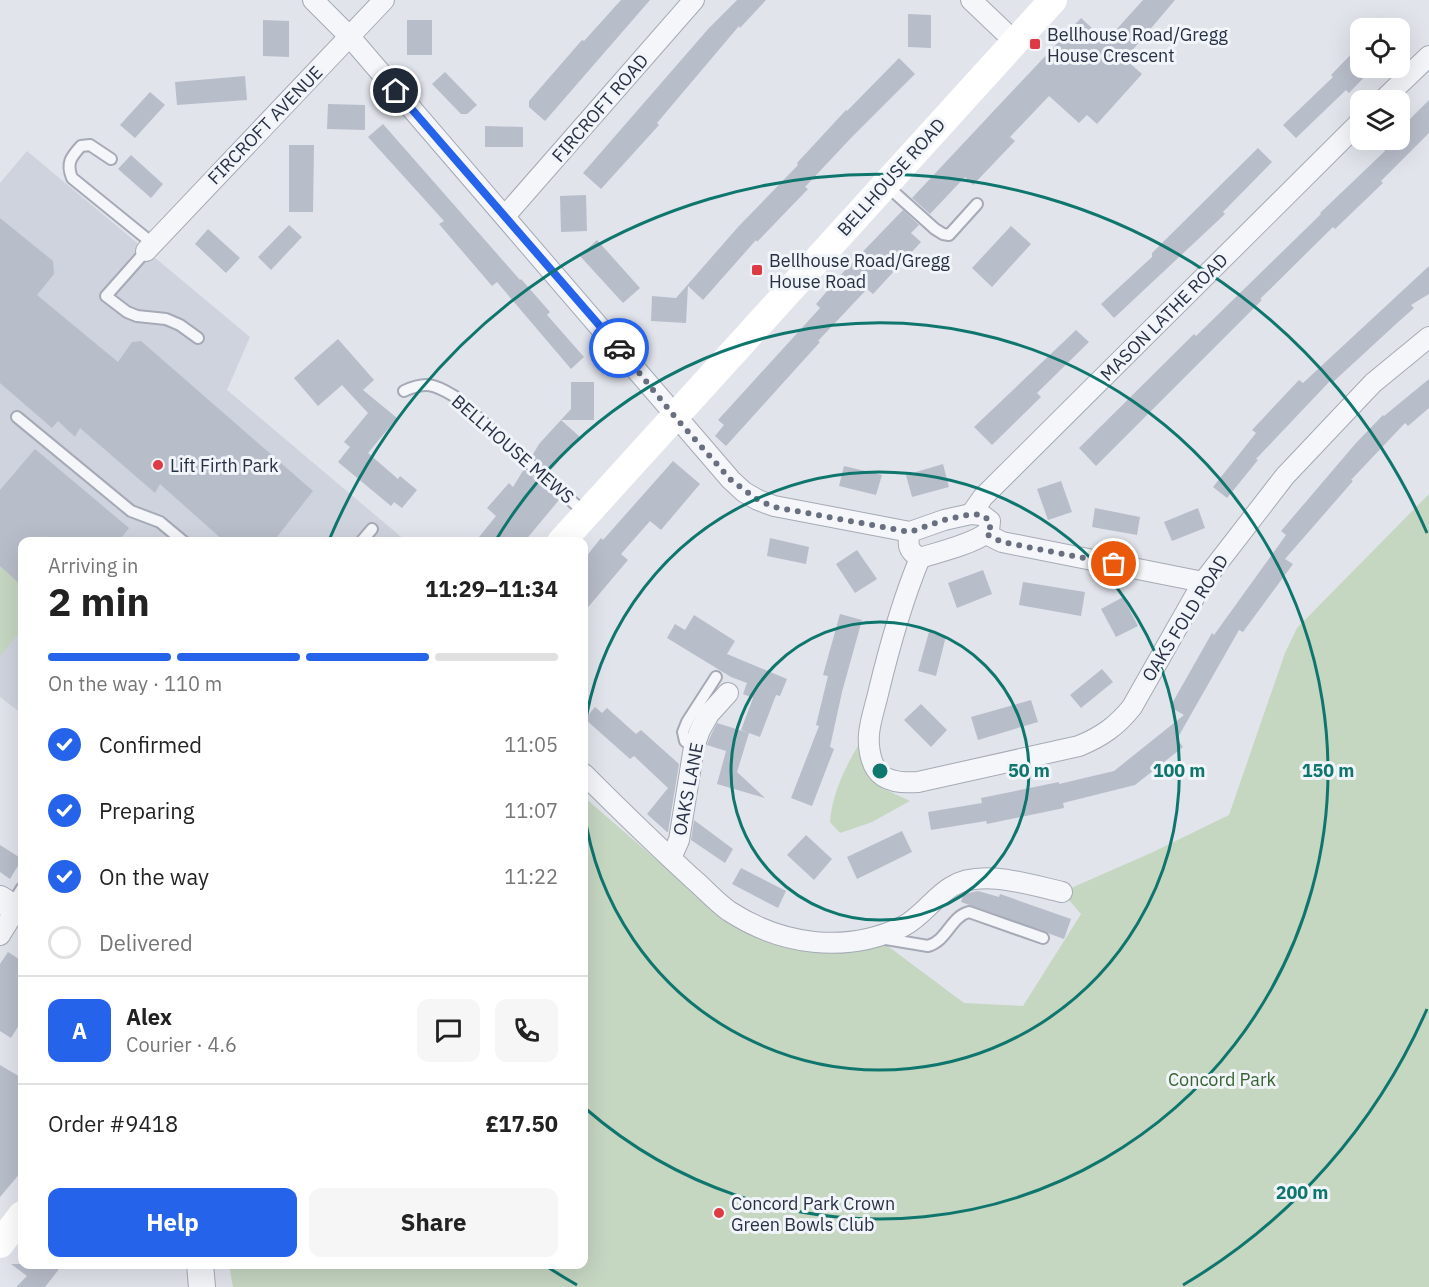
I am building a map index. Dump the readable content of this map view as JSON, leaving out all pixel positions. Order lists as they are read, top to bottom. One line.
{"streets":{"main road":["BELLHOUSE ROAD"],"street":["FIRCROFT ROAD","FIRCROFT AVENUE","MASON LATHE ROAD","OAKS FOLD ROAD","OAKS LANE"],"lane":["BELLHOUSE MEWS"]},"crossings":[["BELLHOUSE ROAD","BELLHOUSE MEWS"]],"parks":["Concord Park"],"places":{"transit":["Bellhouse Road/Gregg House Crescent","Bellhouse Road/Gregg House Road"],"other":["Lift Firth Park","Concord Park Crown Green Bowls Club"]},"page":{"heading":["2 min","Arriving in","11:29–11:34"],"panel":["Alex","Courier · 4.6","Order #9418","£17.50"],"bar":"On the way · 110 m","list":[["Confirmed","11:05"],["Preparing","11:07"],["On the way","11:22"],"Delivered"],"round":"A","buttons":["Help","Share"]},"rings":["50 m","100 m","150 m","200 m"]}
